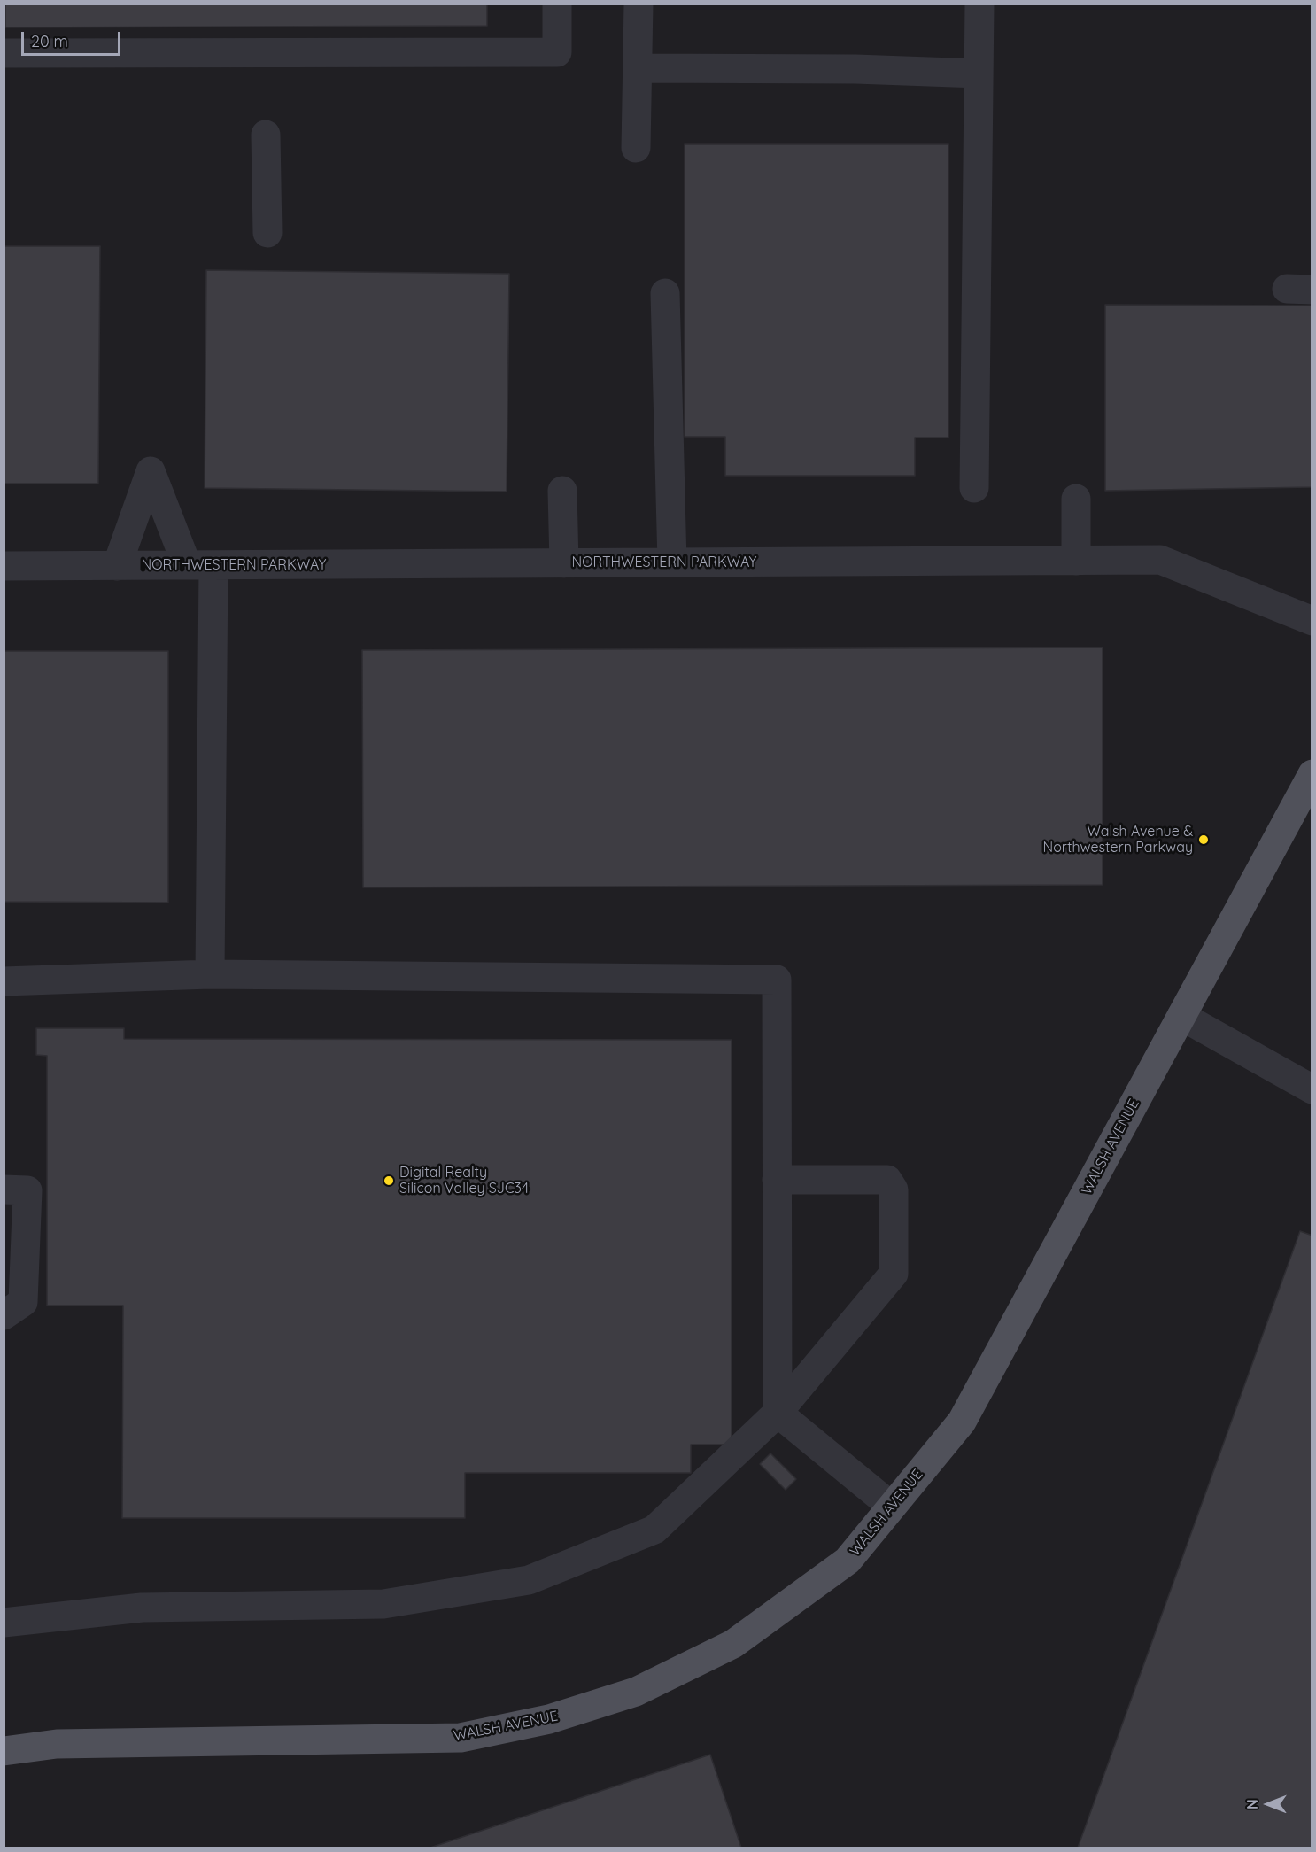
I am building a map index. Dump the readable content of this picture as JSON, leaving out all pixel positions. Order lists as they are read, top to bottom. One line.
{"streets":{"main road":["WALSH AVENUE"],"street":["NORTHWESTERN PARKWAY"]},"places":["Walsh Avenue & Northwestern Parkway","Digital Realty Silicon Valley SJC34"],"scale_bar":"20 m","north":"left"}
